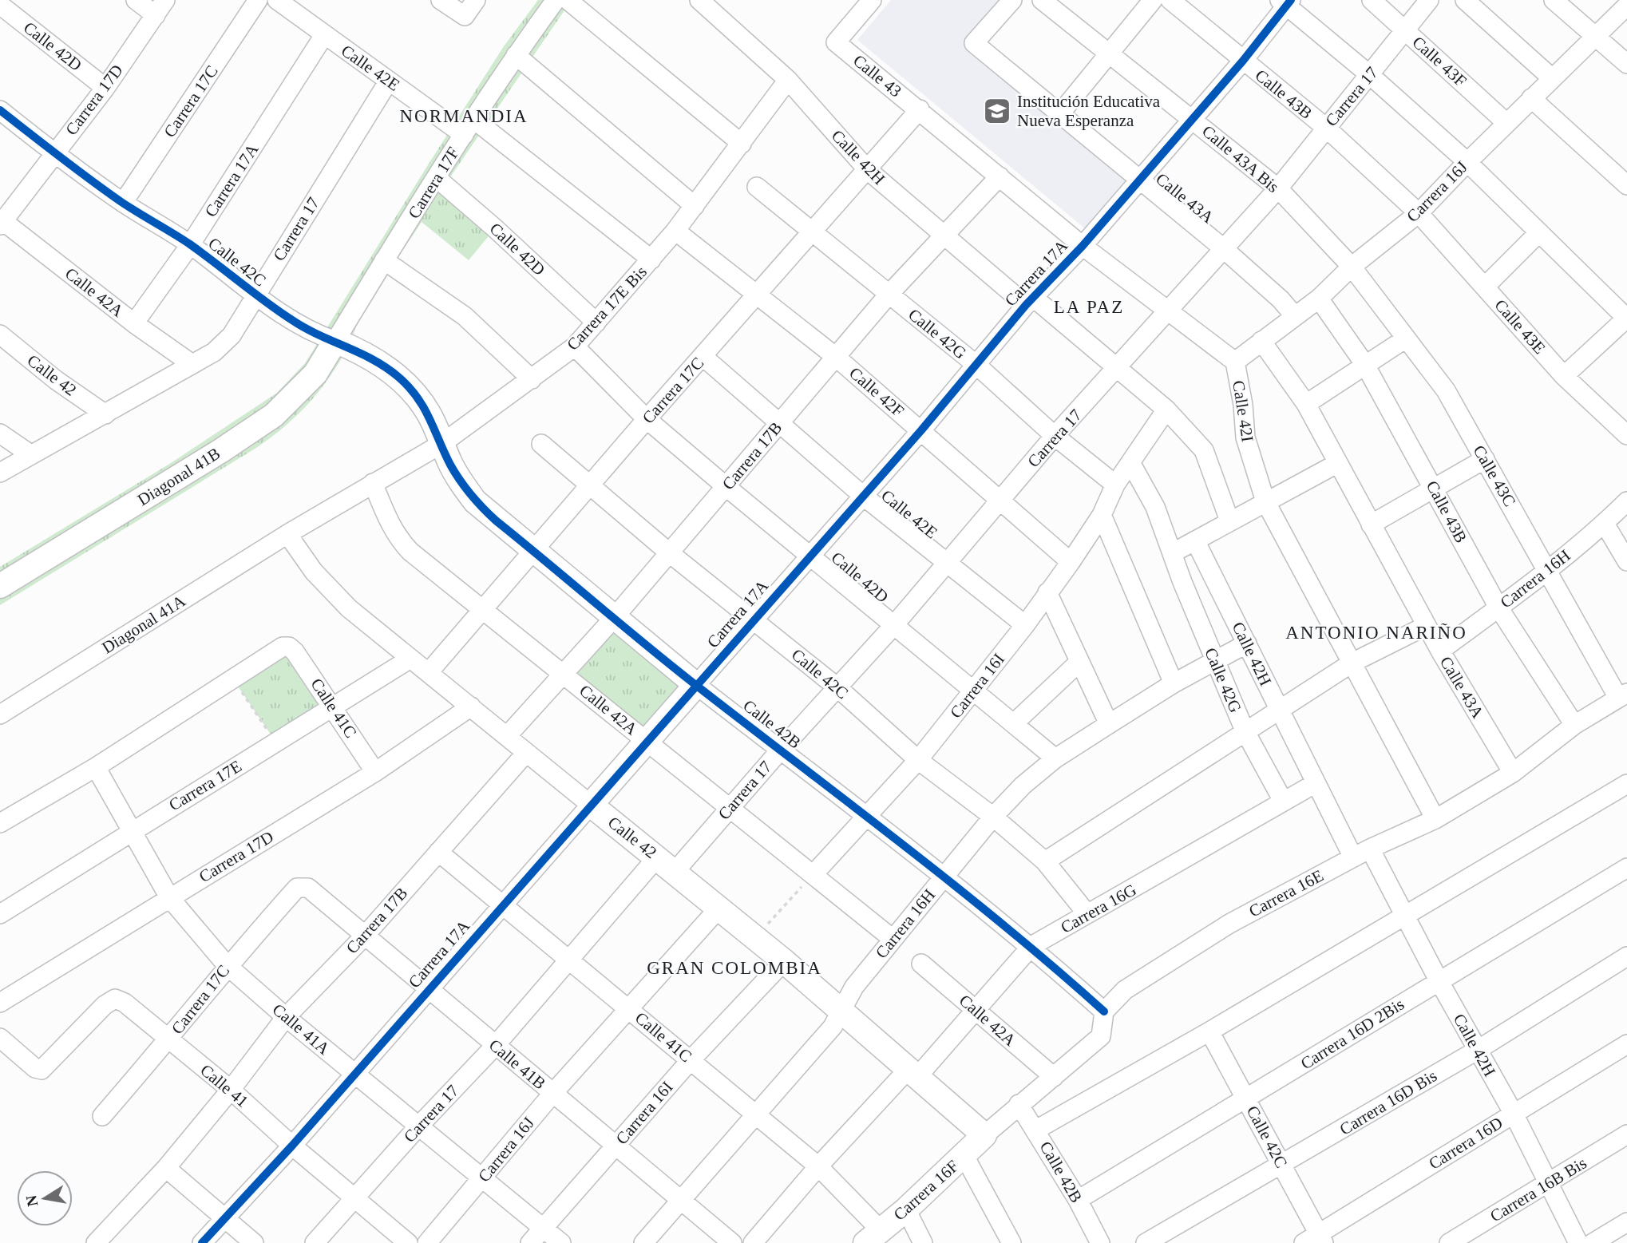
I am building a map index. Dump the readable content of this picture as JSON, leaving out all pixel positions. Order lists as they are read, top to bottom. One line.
{"streets":{"street":["Calle 42D","Calle 43F","Calle 42E","Calle 43","Calle 43B","Carrera 17","Carrera 17D","Carrera 17C","Calle 42H","Calle 43A Bis","Carrera 17A","Carrera 17F","Carrera 16J","Calle 43A","Calle 42C","Calle 42A","Carrera 17E Bis","Calle 43E","Calle 42G","Calle 42","Calle 42F","Calle 42I","Carrera 17B","Calle 43C","Diagonal 41B","Carrera 16H","Diagonal 41A","Carrera 16I","Calle 41C","Calle 42B","Carrera 17E","Carrera 16E","Carrera 16G","Calle 41A","Carrera 16D 2Bis","Calle 41B","Calle 41","Carrera 16D Bis","Carrera 16D","Carrera 16B Bis","Carrera 16F"]},"crossings":[["Calle 42D","Carrera 17"],["Calle 42D","Carrera 17D"],["Calle 42D","Carrera 17C"],["Calle 42D","Carrera 17A"],["Calle 42D","Carrera 17F"],["Calle 42D","Carrera 17E Bis"],["Calle 42D","Carrera 17B"],["Calle 42D","Carrera 16H"],["Calle 42D","Carrera 16I"],["Calle 43F","Carrera 17"],["Calle 43F","Carrera 16J"],["Calle 42E","Carrera 17"],["Calle 42E","Carrera 17C"],["Calle 42E","Carrera 17A"],["Calle 42E","Carrera 17F"],["Calle 42E","Carrera 17B"],["Calle 42E","Carrera 16I"],["Calle 43","Carrera 17C"],["Calle 43","Calle 42I"],["Calle 43B","Carrera 17"],["Calle 43B","Carrera 17A"],["Calle 43B","Carrera 16J"],["Calle 43B","Calle 43E"],["Calle 43B","Carrera 16H"],["Calle 43B","Carrera 16E"],["Carrera 17","Calle 42H"],["Carrera 17","Calle 43A Bis"],["Carrera 17","Calle 43A"],["Carrera 17","Calle 42C"],["Carrera 17","Calle 42A"],["Carrera 17","Calle 42G"],["Carrera 17","Calle 42"],["Carrera 17","Calle 42F"],["Carrera 17","Calle 42I"],["Carrera 17","Calle 41C"],["Carrera 17","Calle 42B"],["Carrera 17","Calle 41A"],["Carrera 17","Calle 41B"],["Carrera 17","Calle 41"],["Carrera 17D","Calle 42C"],["Carrera 17D","Calle 42A"],["Carrera 17D","Calle 42"],["Carrera 17D","Calle 41C"],["Carrera 17D","Calle 41A"],["Carrera 17C","Calle 42H"],["Carrera 17C","Calle 42C"],["Carrera 17C","Calle 42A"],["Carrera 17C","Calle 42G"],["Carrera 17C","Calle 42"],["Carrera 17C","Calle 42F"],["Carrera 17C","Calle 42I"],["Carrera 17C","Calle 42B"],["Carrera 17C","Calle 41A"],["Carrera 17C","Calle 41B"],["Carrera 17C","Calle 41"],["Calle 42H","Carrera 17A"],["Calle 42H","Carrera 17E Bis"],["Calle 42H","Carrera 17B"],["Calle 42H","Carrera 16H"],["Calle 42H","Carrera 16I"],["Calle 42H","Carrera 16E"],["Calle 42H","Carrera 16G"],["Calle 42H","Carrera 16D 2Bis"],["Calle 42H","Carrera 16D Bis"],["Calle 42H","Carrera 16D"],["Calle 42H","Carrera 16B Bis"],["Calle 43A Bis","Carrera 17A"],["Calle 43A Bis","Carrera 16J"],["Calle 43A Bis","Calle 43C"],["Carrera 17A","Calle 43A"],["Carrera 17A","Calle 42C"],["Carrera 17A","Calle 42A"],["Carrera 17A","Calle 42G"],["Carrera 17A","Calle 42"],["Carrera 17A","Calle 42F"],["Carrera 17A","Calle 42I"],["Carrera 17A","Calle 41C"],["Carrera 17A","Calle 42B"],["Carrera 17A","Calle 41A"],["Carrera 17A","Calle 41B"],["Carrera 17A","Calle 41"],["Carrera 17F","Calle 42C"],["Carrera 17F","Diagonal 41B"],["Carrera 16J","Calle 43A"],["Carrera 16J","Calle 43E"],["Carrera 16J","Calle 42"],["Carrera 16J","Calle 42I"],["Carrera 16J","Calle 43C"],["Carrera 16J","Calle 41C"],["Carrera 16J","Calle 41A"],["Carrera 16J","Calle 41B"],["Calle 43A","Carrera 16H"],["Calle 43A","Carrera 16E"],["Calle 42C","Carrera 17E Bis"],["Calle 42C","Carrera 17B"],["Calle 42C","Diagonal 41B"],["Calle 42C","Carrera 16H"],["Calle 42C","Carrera 16I"],["Calle 42C","Calle 42B"],["Calle 42C","Carrera 16G"],["Calle 42C","Carrera 16D 2Bis"],["Calle 42C","Carrera 16D Bis"],["Calle 42C","Carrera 16D"],["Calle 42A","Carrera 17E Bis"],["Calle 42A","Carrera 17B"],["Calle 42A","Carrera 16H"],["Calle 42A","Carrera 16I"],["Calle 42A","Carrera 16G"],["Carrera 17E Bis","Calle 42"],["Carrera 17E Bis","Calle 42F"],["Carrera 17E Bis","Diagonal 41A"],["Carrera 17E Bis","Calle 42B"],["Calle 42G","Carrera 17B"],["Calle 42G","Carrera 16H"],["Calle 42G","Carrera 16I"],["Calle 42G","Carrera 16G"],["Calle 42","Carrera 17B"],["Calle 42","Carrera 16H"],["Calle 42","Diagonal 41A"],["Calle 42","Carrera 16I"],["Calle 42","Carrera 17E"],["Calle 42","Carrera 16G"],["Calle 42","Carrera 16F"],["Calle 42F","Carrera 17B"],["Calle 42F","Carrera 16I"],["Calle 42I","Carrera 17B"],["Calle 42I","Carrera 16E"],["Carrera 17B","Calle 41C"],["Carrera 17B","Calle 42B"],["Carrera 17B","Calle 41A"],["Carrera 17B","Calle 41B"],["Carrera 17B","Calle 41"],["Calle 43C","Carrera 16H"],["Calle 43C","Carrera 16E"],["Carrera 16H","Calle 41C"],["Carrera 16H","Calle 42B"],["Carrera 16H","Calle 41B"],["Carrera 16I","Calle 41C"],["Carrera 16I","Calle 42B"],["Carrera 16I","Calle 41A"],["Carrera 16I","Calle 41B"],["Calle 41C","Carrera 17E"],["Calle 41C","Carrera 16G"],["Calle 41C","Carrera 16F"],["Calle 42B","Carrera 16E"],["Calle 42B","Carrera 16G"],["Calle 42B","Carrera 16D 2Bis"],["Carrera 17E","Calle 41A"]],"districts":["NORMANDIA","LA PAZ","ANTONIO NARIÑO","GRAN COLOMBIA"],"places":{"school or university":["Institución Educativa Nueva Esperanza"]},"north":"left"}
